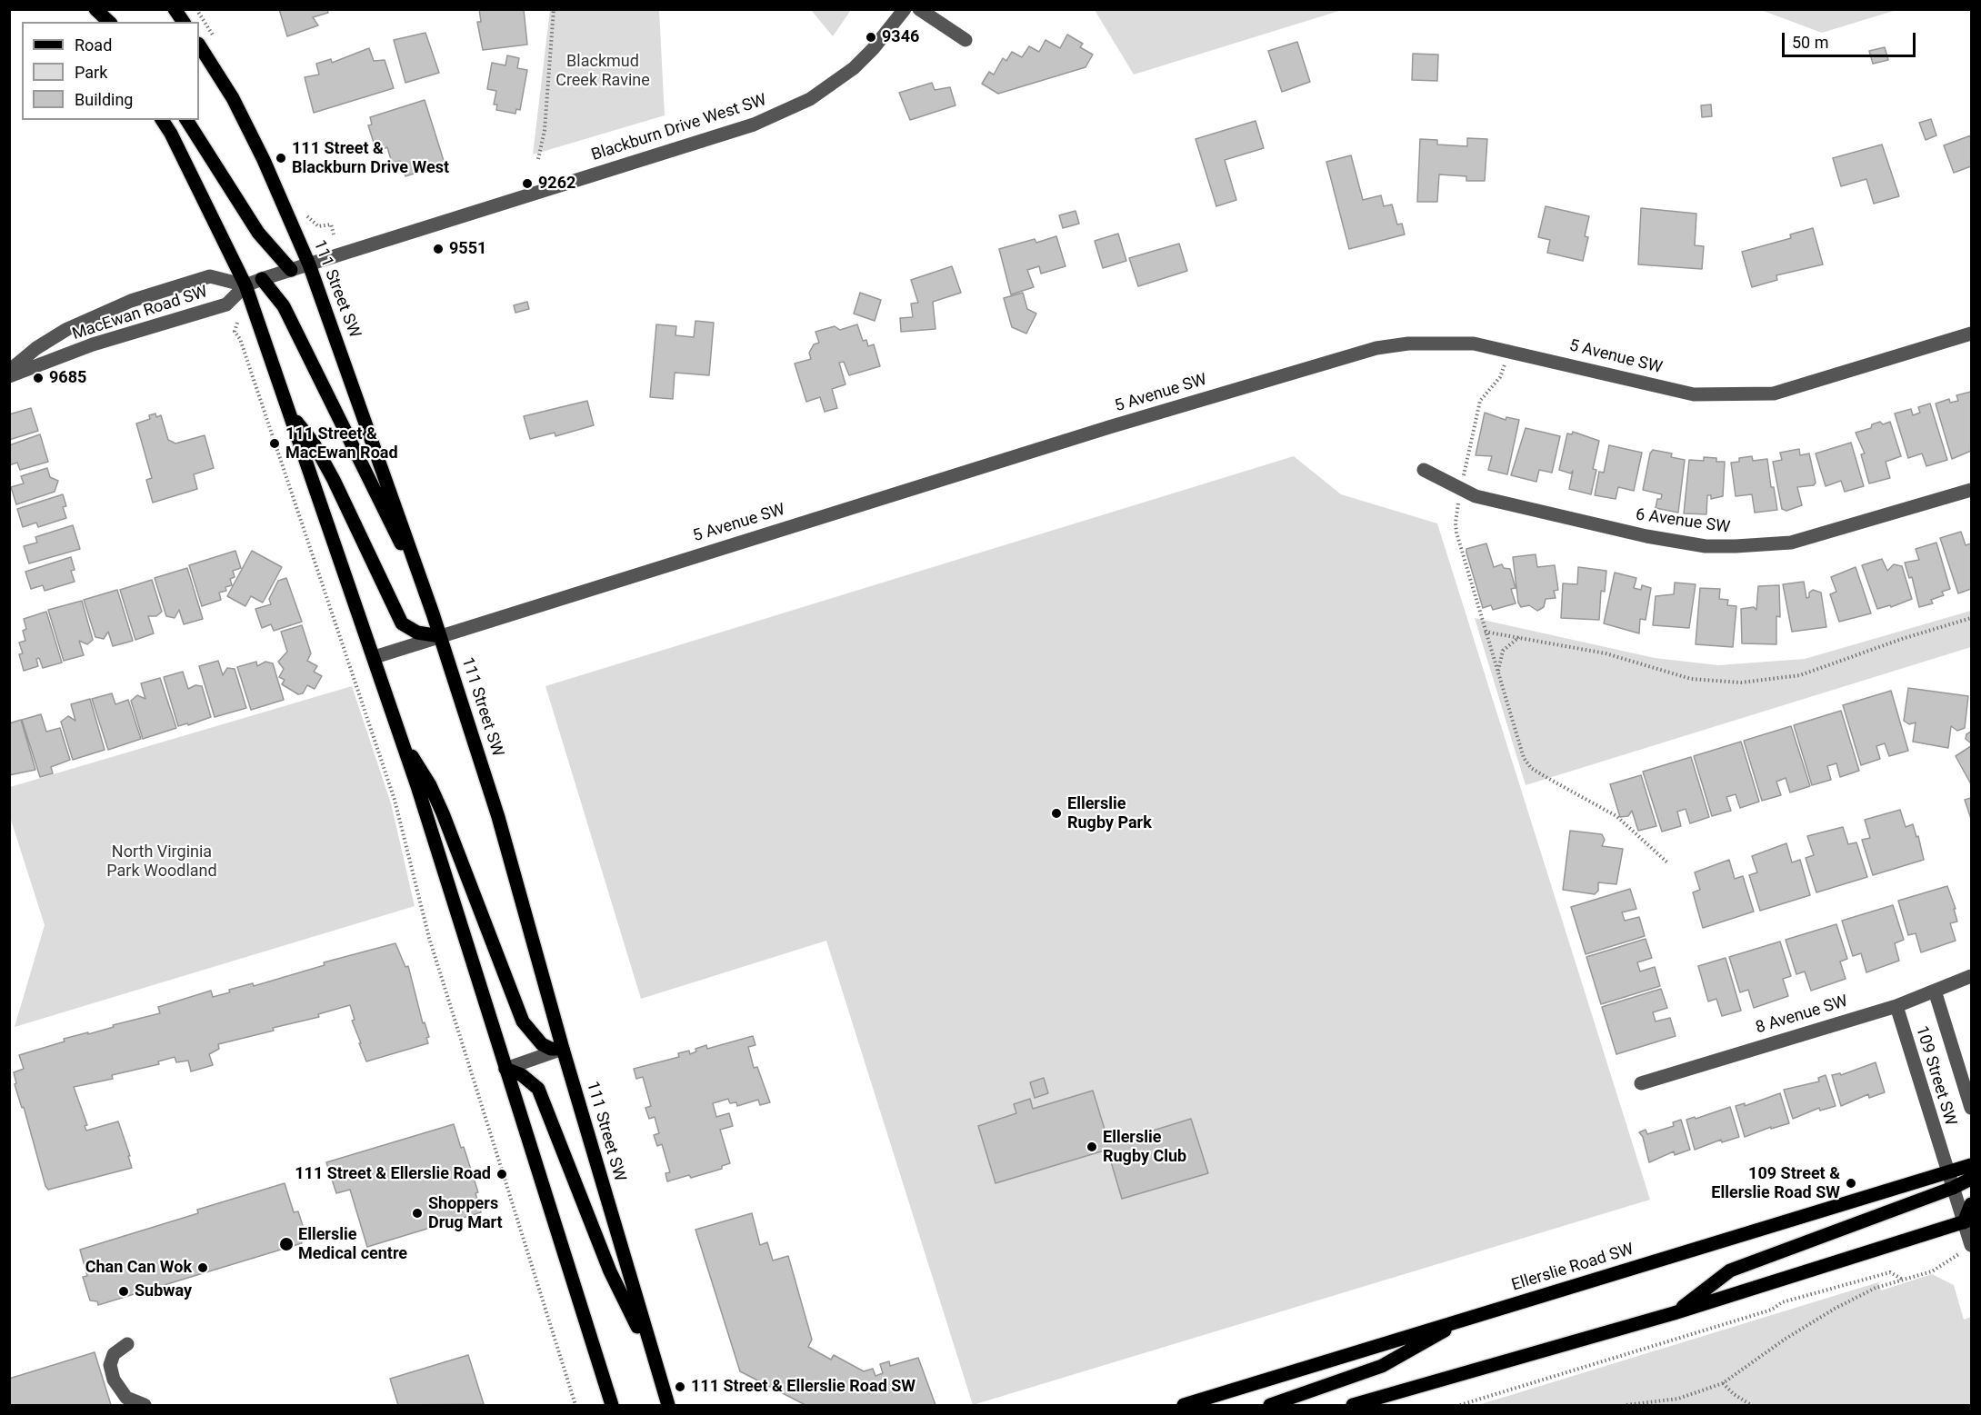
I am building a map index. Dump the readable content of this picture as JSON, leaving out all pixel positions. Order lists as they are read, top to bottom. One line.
{"streets":{"main road":["111 Street SW","Ellerslie Road SW"],"street":["Blackburn Drive West SW","MacEwan Road SW","5 Avenue SW","6 Avenue SW","8 Avenue SW","109 Street SW"]},"crossings":[["Blackburn Drive West SW","111 Street SW"],["Blackburn Drive West SW","MacEwan Road SW"],["111 Street SW","5 Avenue SW"],["8 Avenue SW","109 Street SW"],["109 Street SW","Ellerslie Road SW"]],"parks":["Blackmud Creek Ravine","North Virginia Park Woodland"],"places":["9346","111 Street & Blackburn Drive West","9262","9551","9685","111 Street & MacEwan Road","Ellerslie Rugby Park","Ellerslie Rugby Club","111 Street & Ellerslie Road","109 Street & Ellerslie Road SW","Shoppers Drug Mart","Ellerslie Medical centre","Chan Can Wok","Subway","111 Street & Ellerslie Road SW"],"legend":["Road","Park","Building"],"scale_bar":"50 m"}
